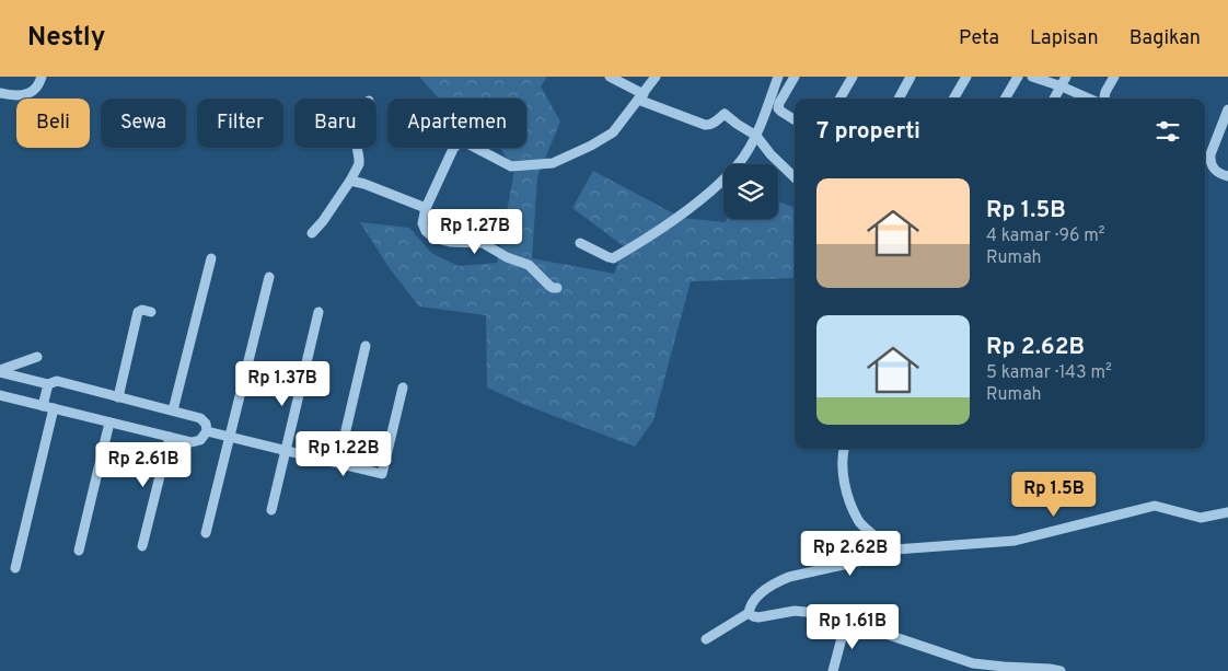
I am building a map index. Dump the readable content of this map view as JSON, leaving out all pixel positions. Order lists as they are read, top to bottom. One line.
{"page":{"header":"Nestly","nav":["Peta","Lapisan","Bagikan"],"chip":["Beli","Sewa","Filter","Baru","Apartemen"],"heading":"7 properti","list":[{"name":"Rp 1.5B","note":"4 kamar · 96 m² · Rumah"},{"name":"Rp 2.62B","note":"5 kamar · 143 m² · Rumah"}],"price":["Rp 1.27B","Rp 1.37B","Rp 1.22B","Rp 2.61B","Rp 1.5B","Rp 2.62B","Rp 1.61B"]}}
